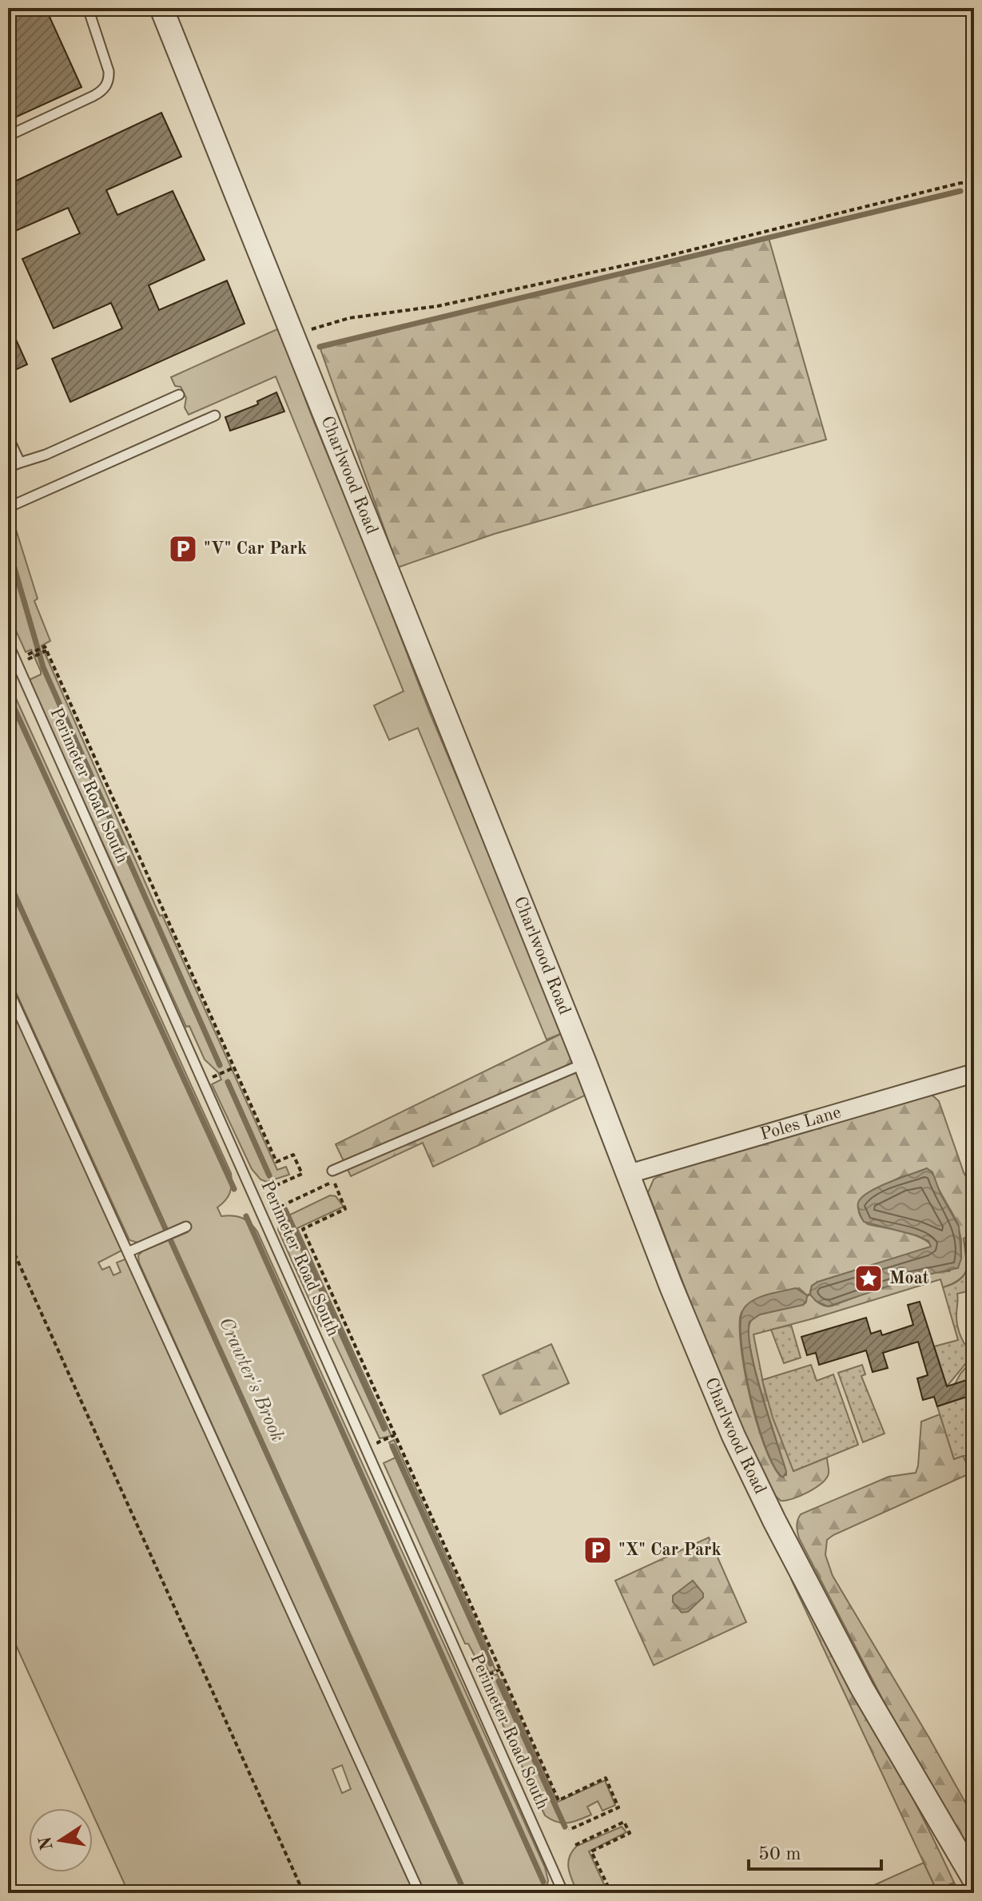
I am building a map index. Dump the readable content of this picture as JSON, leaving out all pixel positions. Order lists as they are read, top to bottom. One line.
{"streets":{"street":["Charlwood Road","Poles Lane"],"lane":["Perimeter Road South"]},"crossings":[["Charlwood Road","Poles Lane"]],"water":["Crawter's Brook"],"places":{"parking":["\"V\" Car Park","\"X\" Car Park"],"place":["Moat"]},"scale_bar":"50 m","north":"left"}
